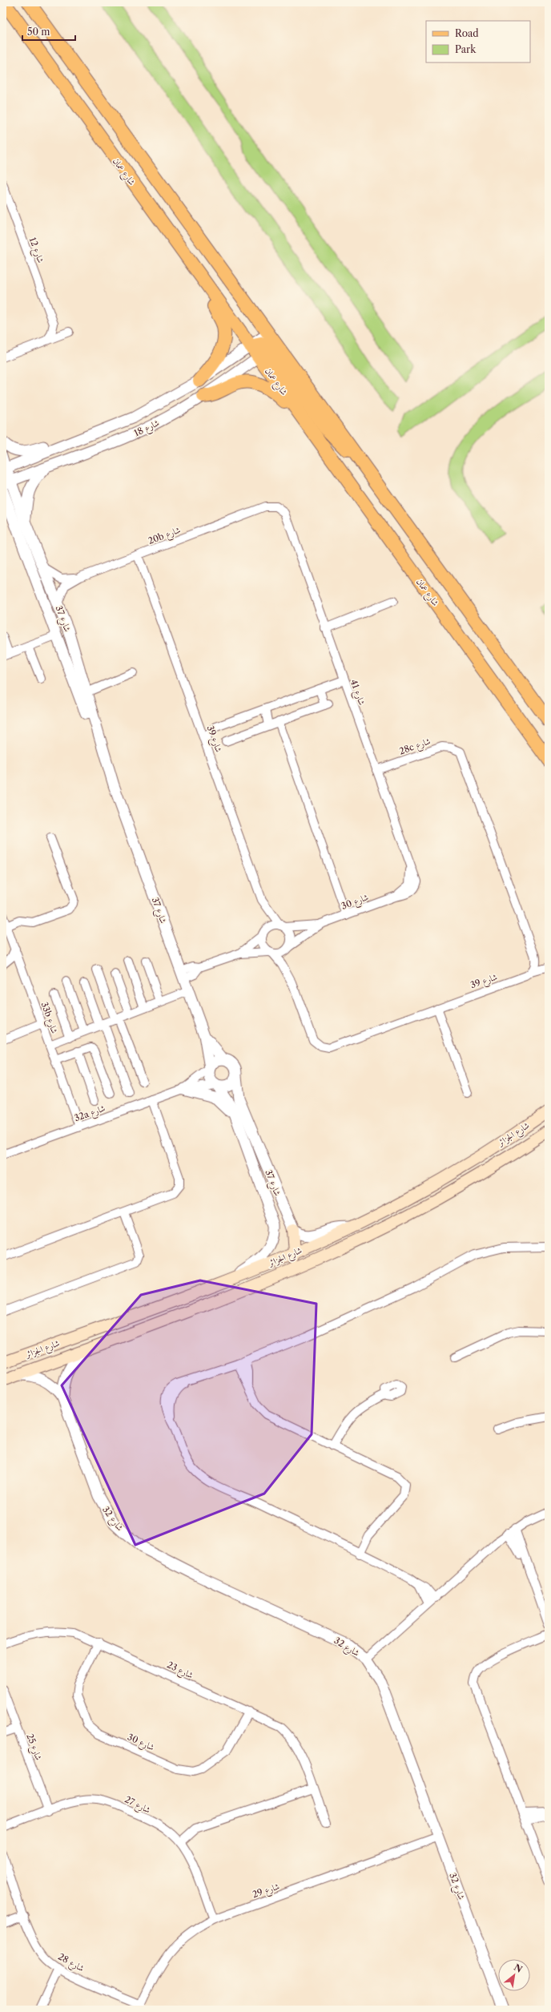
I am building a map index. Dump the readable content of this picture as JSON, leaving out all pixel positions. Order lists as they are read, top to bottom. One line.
{"streets":{"main road":["شارع عمان","شارع الجزائر"],"street":["شارع 12","شارع 18","20b شارع","شارع 37","شارع 41","شارع 39","28c شارع","شارع 30","33b شارع","32a شارع","شارع 32","شارع 23","شارع 25","شارع 27","شارع 29","شارع 28"]},"crossings":[["شارع عمان","شارع 18"],["شارع 18","شارع 37"],["20b شارع","شارع 37"],["20b شارع","شارع 41"],["20b شارع","شارع 39"],["شارع 37","32a شارع"],["شارع 37","شارع الجزائر"],["شارع 41","28c شارع"],["شارع 41","شارع 30"],["شارع 39","شارع 30"],["شارع 30","شارع 23"],["33b شارع","32a شارع"],["شارع الجزائر","شارع 32"],["شارع 32","شارع 29"],["شارع 25","شارع 27"],["شارع 27","شارع 29"],["شارع 29","شارع 28"]],"legend":["Road","Park"],"scale_bar":"50 m","north":"top right"}
